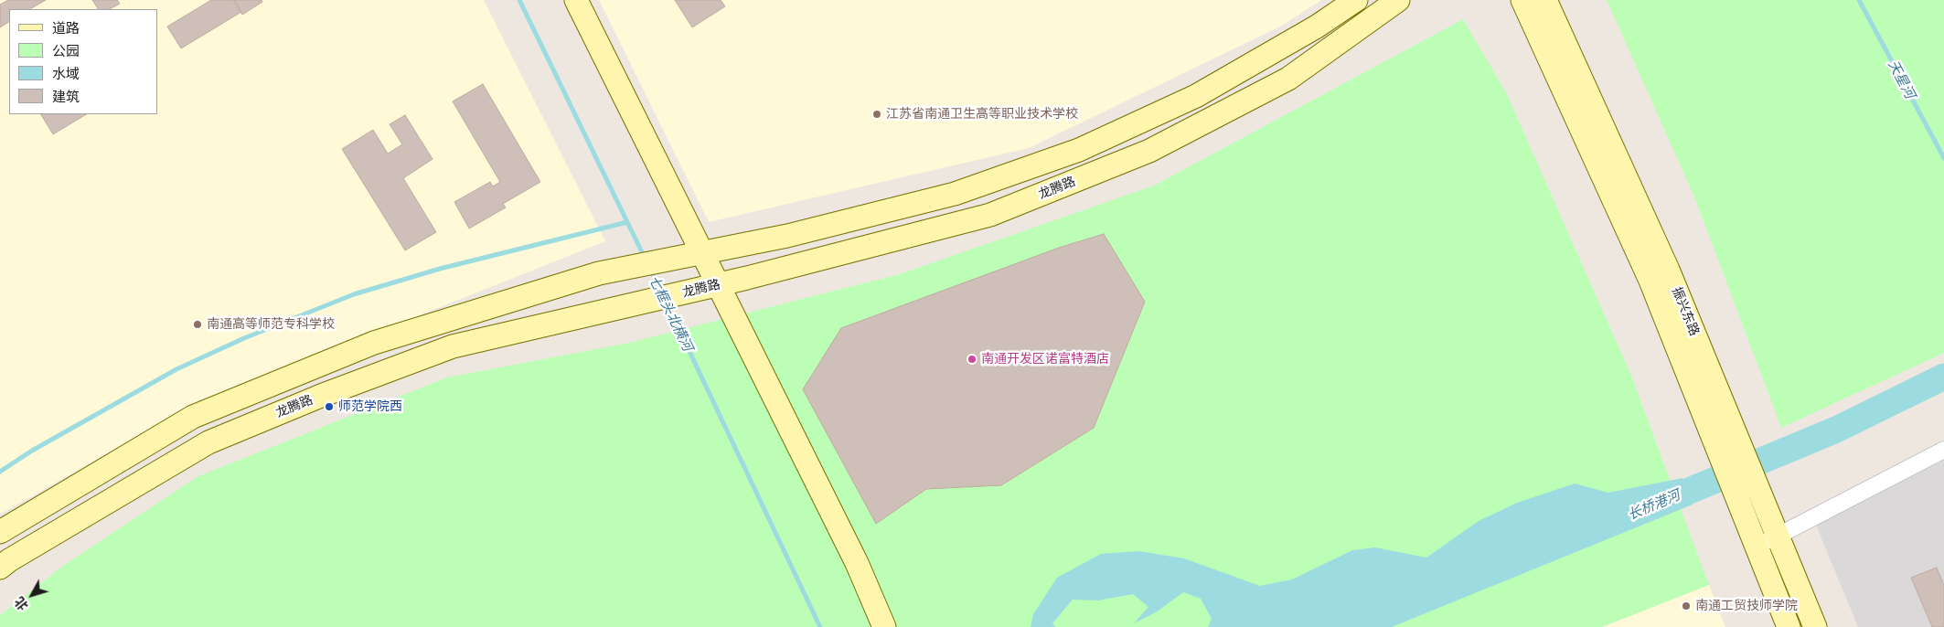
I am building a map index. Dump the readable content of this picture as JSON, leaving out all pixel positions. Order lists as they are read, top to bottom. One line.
{"streets":{"main road":["龙腾路","振兴东路"]},"water":["天星河","七框头北横河","长桥港河"],"places":["江苏省南通卫生高等职业技术学校","南通高等师范专科学校","南通开发区诺富特酒店","师范学院西","南通工贸技师学院"],"legend":["道路","公园","水域","建筑"],"north":"bottom left"}
